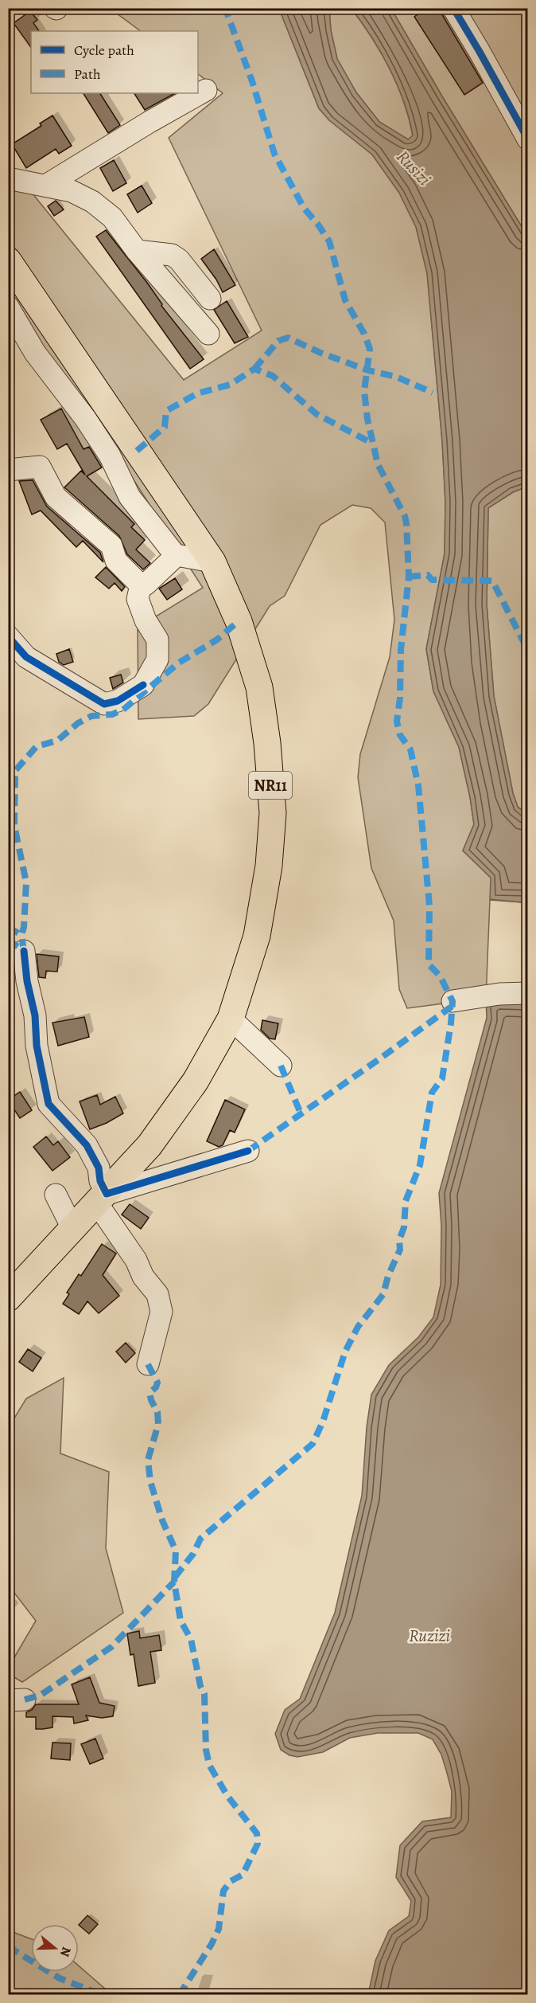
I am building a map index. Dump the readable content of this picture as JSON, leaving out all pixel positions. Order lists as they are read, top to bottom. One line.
{"streets":{"highway":["NR11"]},"water":["Rusizi","Ruzizi"],"legend":["Cycle path","Path"],"north":"right"}
